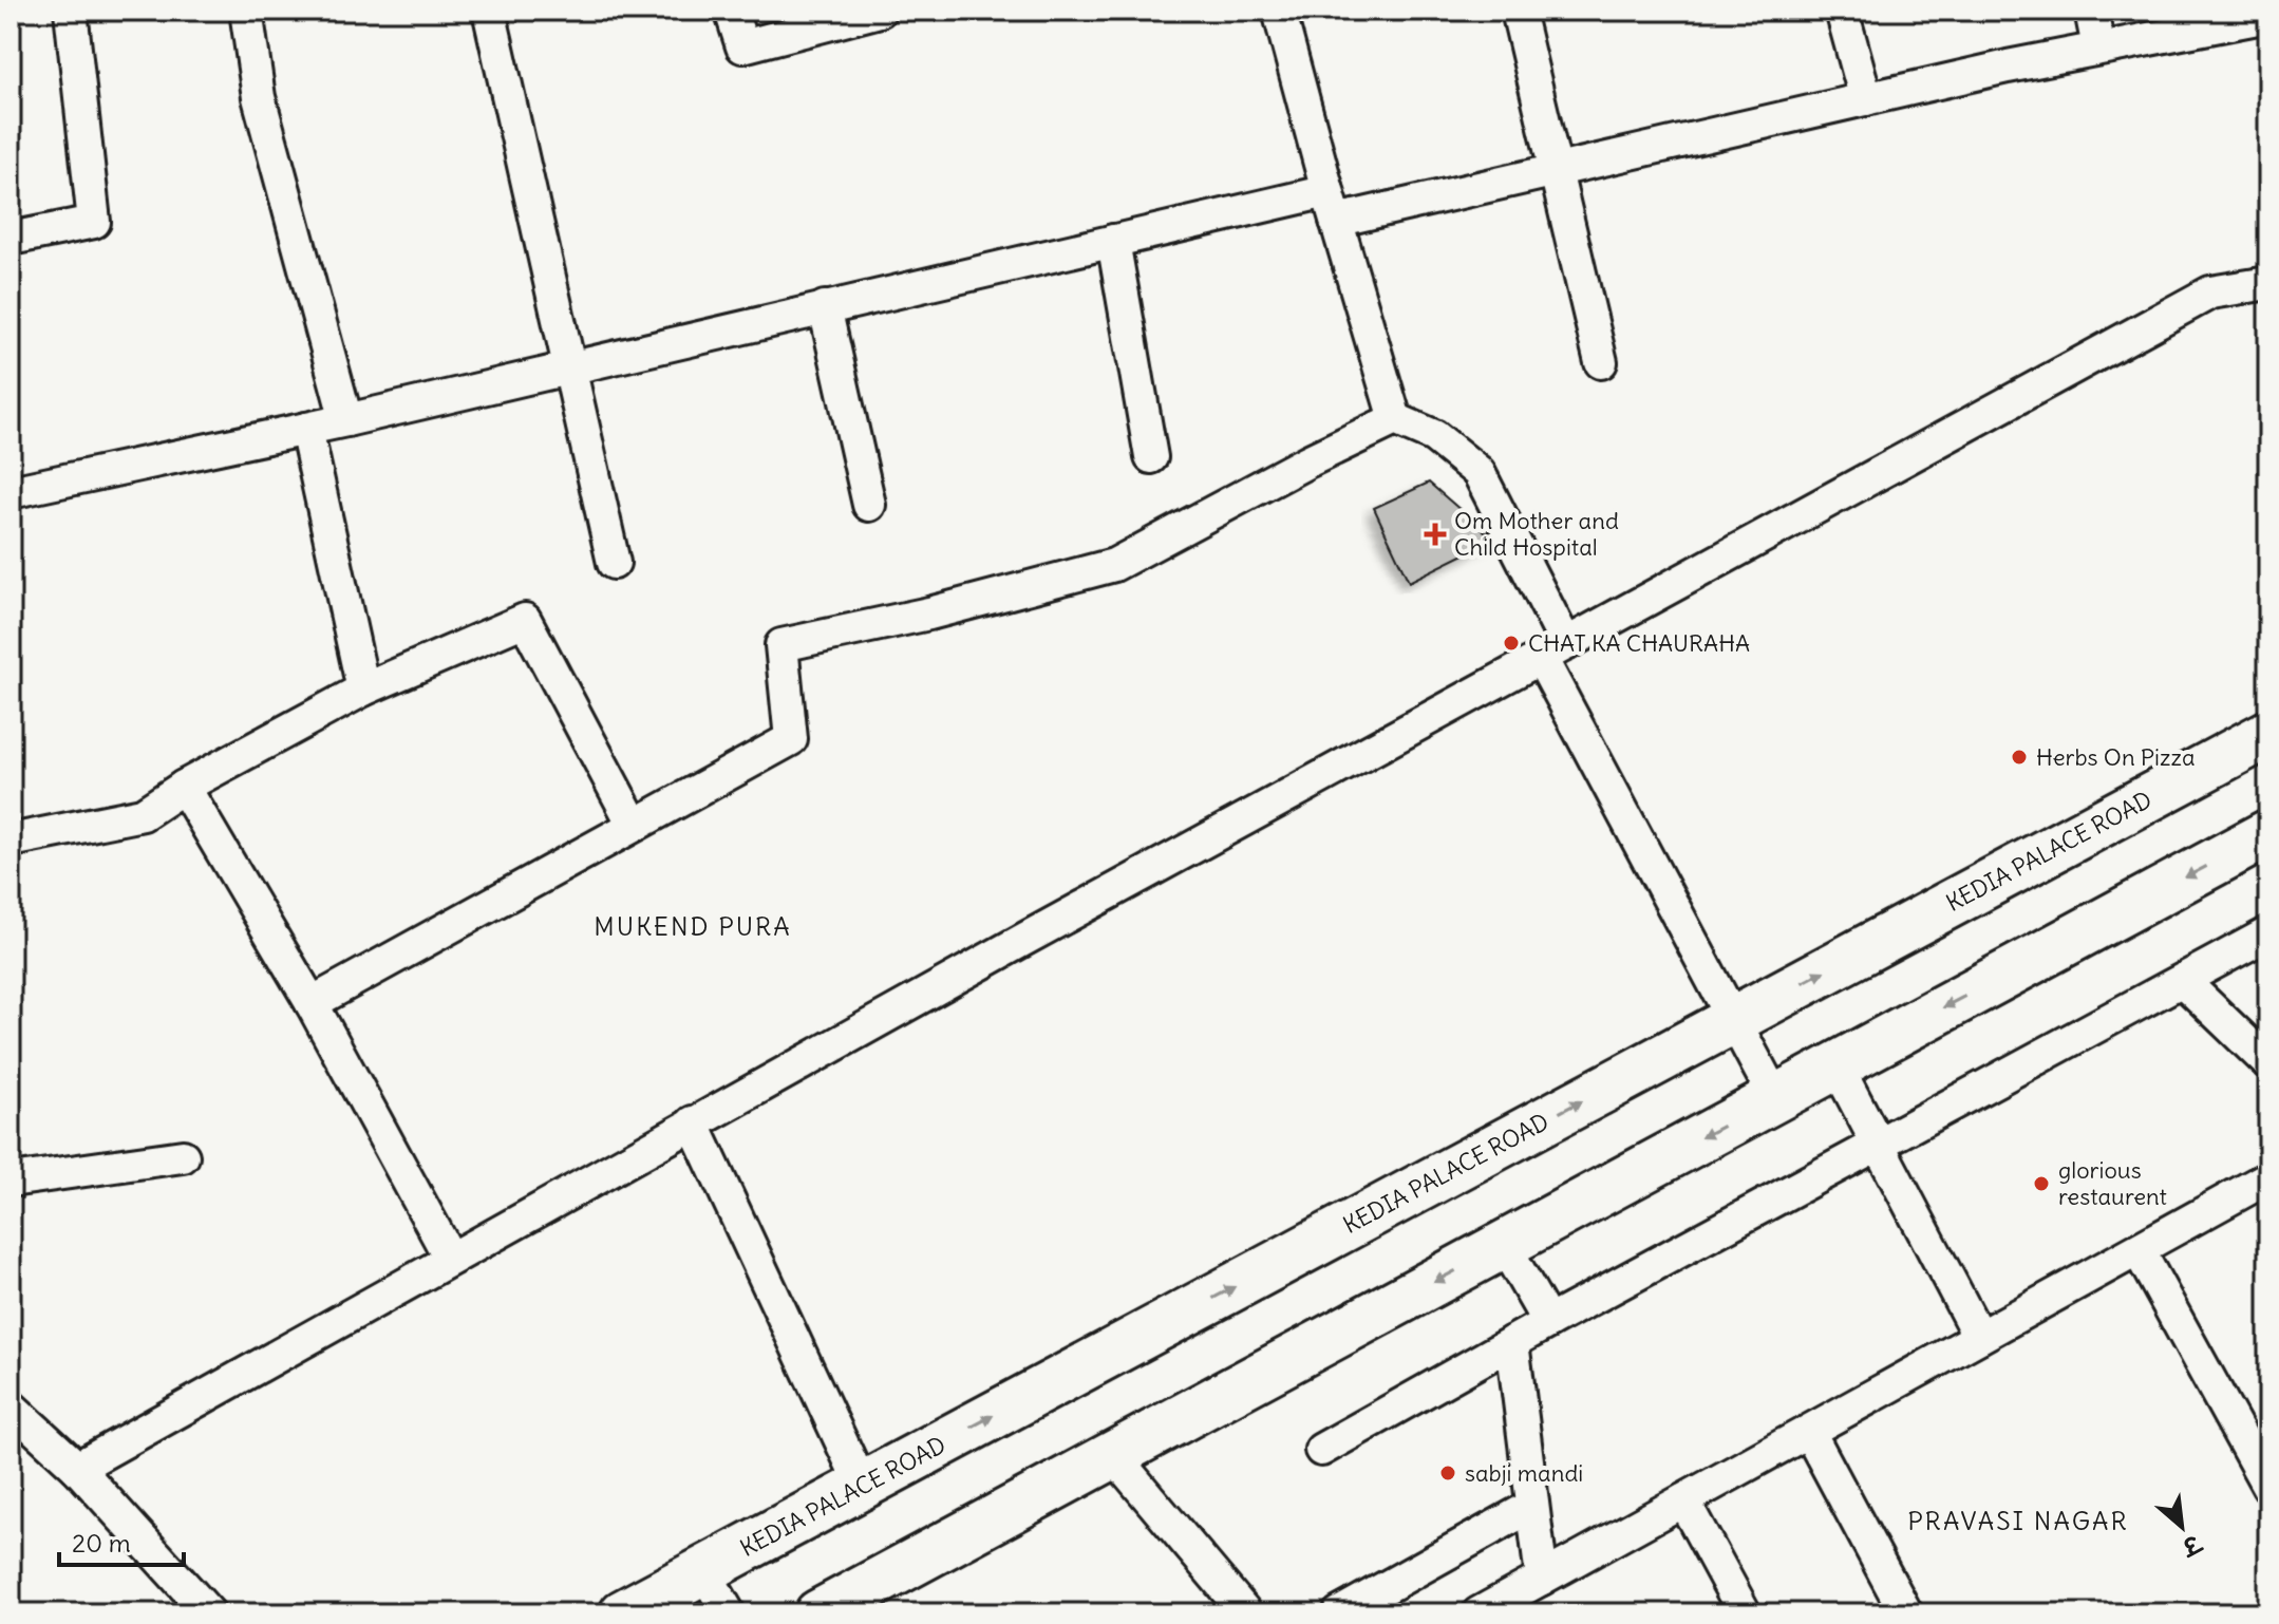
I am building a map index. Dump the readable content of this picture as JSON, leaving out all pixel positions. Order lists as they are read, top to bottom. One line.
{"streets":{"street":["KEDIA PALACE ROAD"]},"districts":["MUKEND PURA","PRAVASI NAGAR"],"places":{"health":["Om Mother and Child Hospital"],"other":["CHAT KA CHAURAHA","Herbs On Pizza","glorious restaurent","sabji mandi"]},"scale_bar":"20 m","north":"bottom right"}
